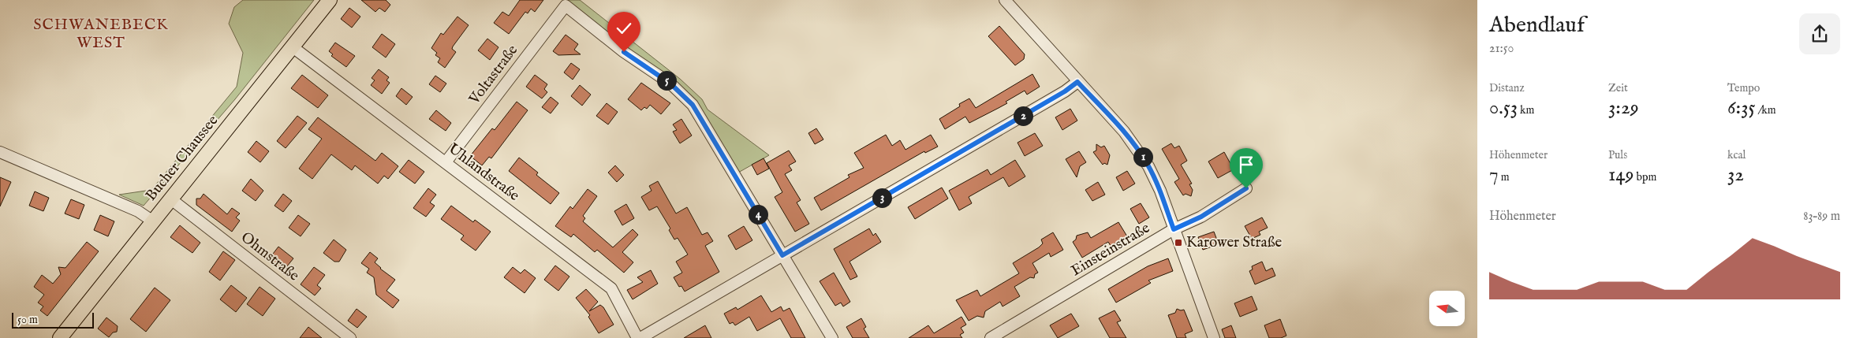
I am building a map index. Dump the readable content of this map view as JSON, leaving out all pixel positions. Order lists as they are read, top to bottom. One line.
{"streets":{"main road":["Bucher Chaussee"],"street":["Voltastraße","Uhlandstraße","Einsteinstraße","Ohmstraße"]},"crossings":[["Voltastraße","Uhlandstraße"],["Bucher Chaussee","Uhlandstraße"],["Bucher Chaussee","Ohmstraße"]],"districts":["SCHWANEBECK WEST"],"places":{"transit":["Karower Straße"]},"scale_bar":"50 m","north":"left","page":{"heading":["Abendlauf","21:50"],"stats":[["Distanz","0.53 km"],["Zeit","3:29"],["Tempo","6:35 /km"],["Höhenmeter","7 m"],["Puls","149 bpm"],["kcal","32"]],"pins":["5","2","1","3","4"],"chart":["Höhenmeter","83–89 m"],"scale":"50 m"}}
